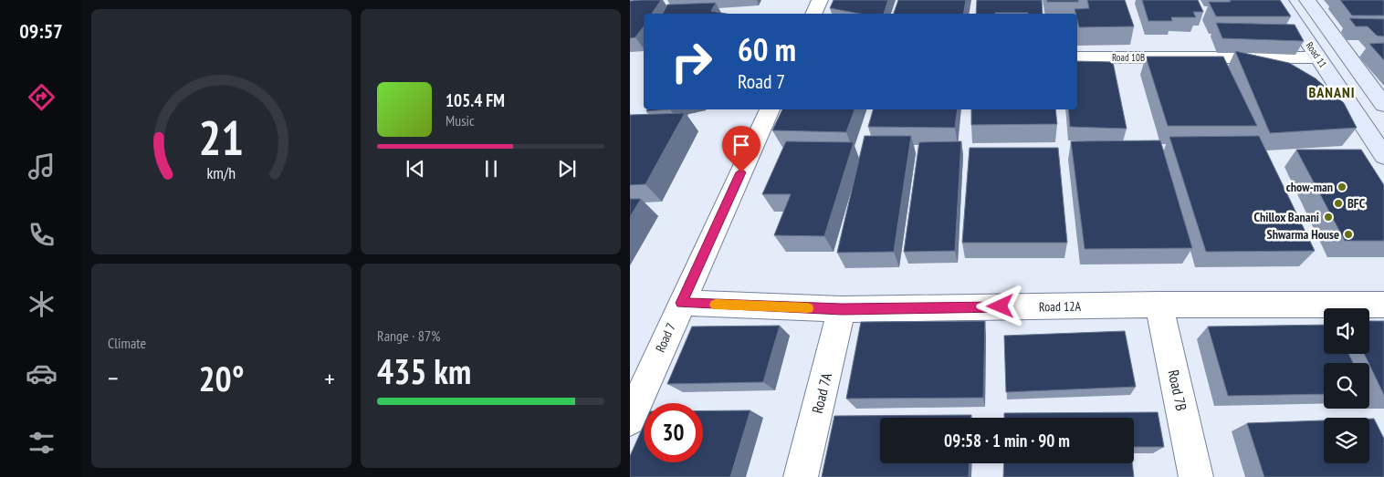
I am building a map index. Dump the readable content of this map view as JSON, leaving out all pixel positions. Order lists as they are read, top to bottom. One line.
{"streets":{"main road":["Road 11"],"street":["Road 10B","Road 12A","Road 7","Road 7B","Road 7A"]},"crossings":[["Road 11","Road 10B"],["Road 12A","Road 7"],["Road 12A","Road 7B"],["Road 12A","Road 7A"]],"districts":["BANANI"],"places":["chow-man","BFC","Chillox Banani","Shwarma House"],"page":{"tabs":"09:57","turn":["60 m","Road 7"],"song":["105.4 FM","Music"],"tile":["Climate",["Range · 87%","435 km"]],"heat":["−","20°","+"],"limit":"30","trip":"09:58 · 1 min · 90 m","gauge":["21","km/h"]}}
